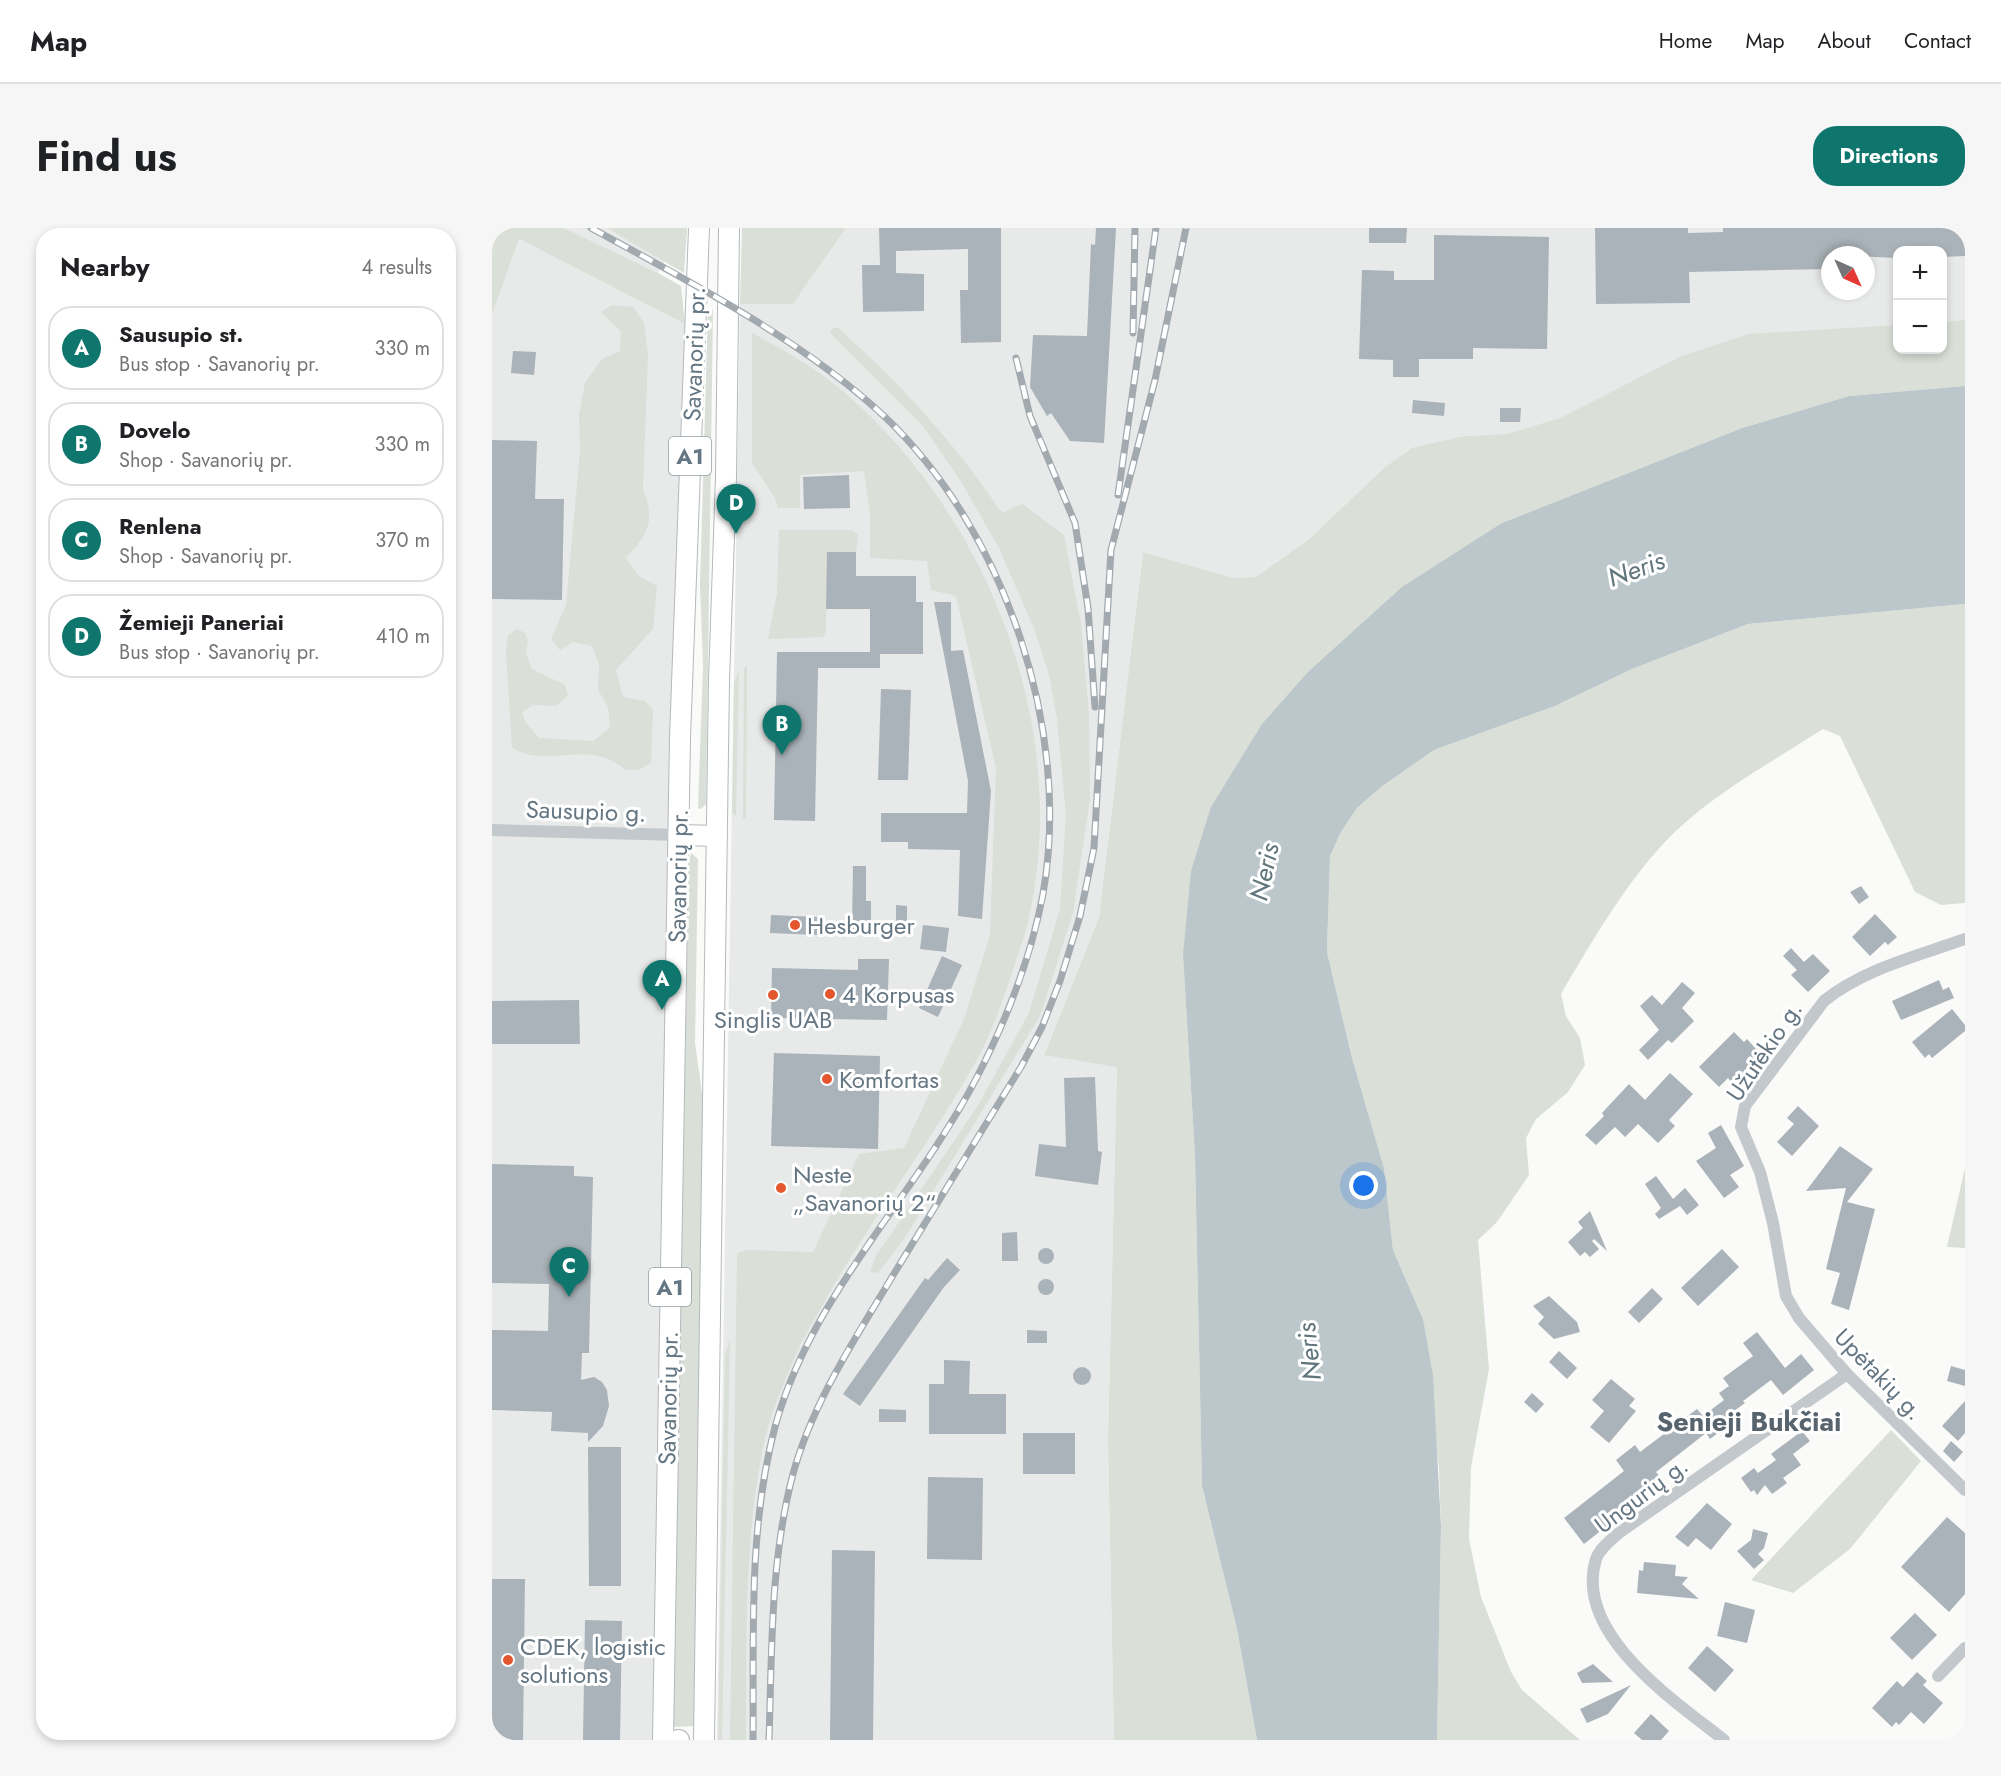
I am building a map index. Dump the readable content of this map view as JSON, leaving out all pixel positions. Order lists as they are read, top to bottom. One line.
{"streets":{"highway":["Savanorių pr.","A1"],"street":["Sausupio g.","Užutėkio g.","Upėtakių g.","Ungurių g."]},"crossings":[["Savanorių pr.","Sausupio g."],["Užutėkio g.","Upėtakių g."],["Upėtakių g.","Ungurių g."]],"districts":["Senieji Bukčiai"],"water":["Neris"],"places":["Hesburger","4 Korpusas","Singlis UAB","Komfortas","Neste „Savanorių 2“","CDEK, logistic solutions"],"north":"bottom right","page":{"header":"Map","nav":["Home","Map","About","Contact"],"title":"Find us","buttons":"Directions","heading":["Nearby","4 results"],"map_buttons":["+","−"],"list":[{"mark":"A","name":"Sausupio st.","note":"Bus stop · Savanorių pr.","value":"330 m"},{"mark":"B","name":"Dovelo","note":"Shop · Savanorių pr.","value":"330 m"},{"mark":"C","name":"Renlena","note":"Shop · Savanorių pr.","value":"370 m"},{"mark":"D","name":"Žemieji Paneriai","note":"Bus stop · Savanorių pr.","value":"410 m"}],"pins":["D","B","A","C"]}}
